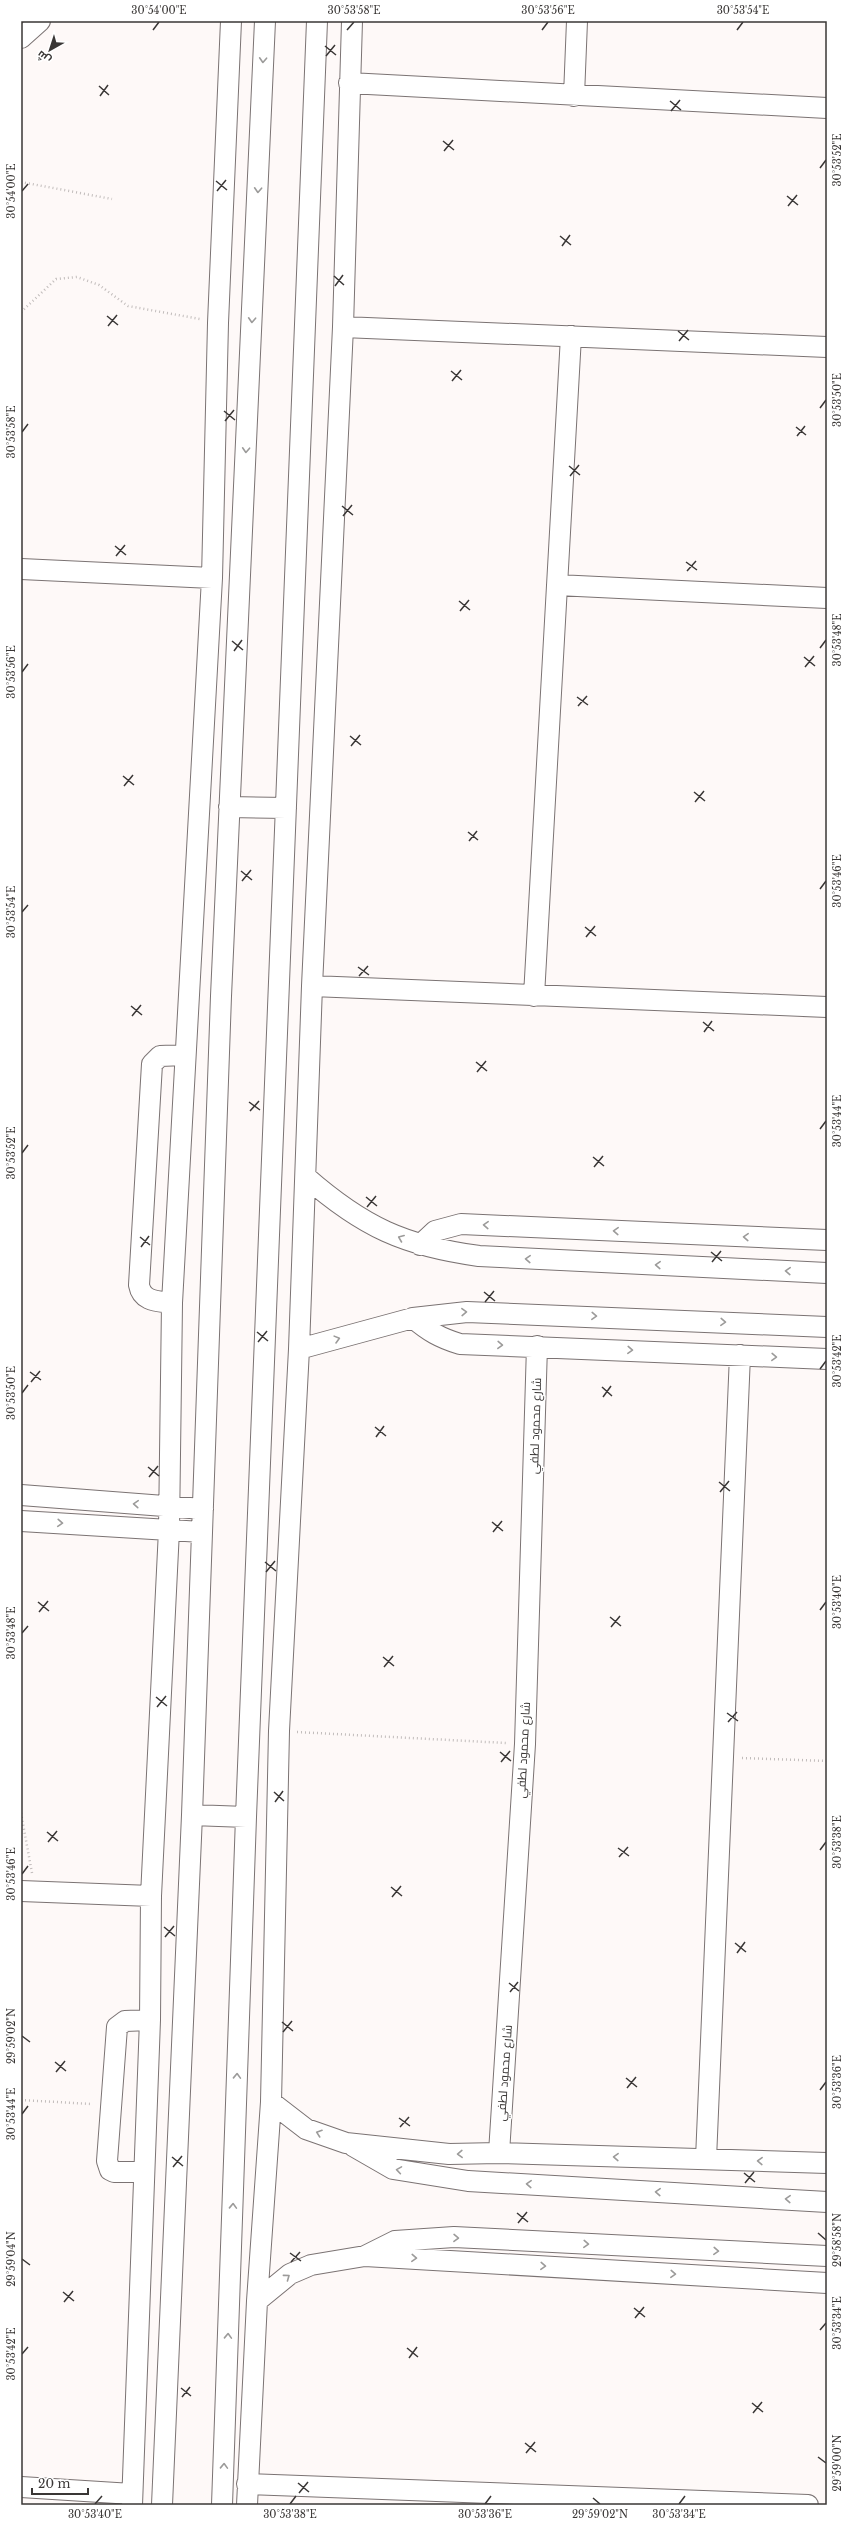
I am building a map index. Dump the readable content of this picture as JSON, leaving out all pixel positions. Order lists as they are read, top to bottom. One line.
{"streets":{"street":["شارع محمود لطفي"]},"scale_bar":"20 m","north":"bottom left","coordinates":["30°54'00\"E","30°53'58\"E","30°53'56\"E","30°53'54\"E","30°53'52\"E","30°53'50\"E","30°53'48\"E","30°53'46\"E","30°53'44\"E","30°53'42\"E","30°53'40\"E","30°53'38\"E","29°59'02\"N","30°53'36\"E","29°58'58\"N","29°59'04\"N","30°53'34\"E","29°59'00\"N"]}
